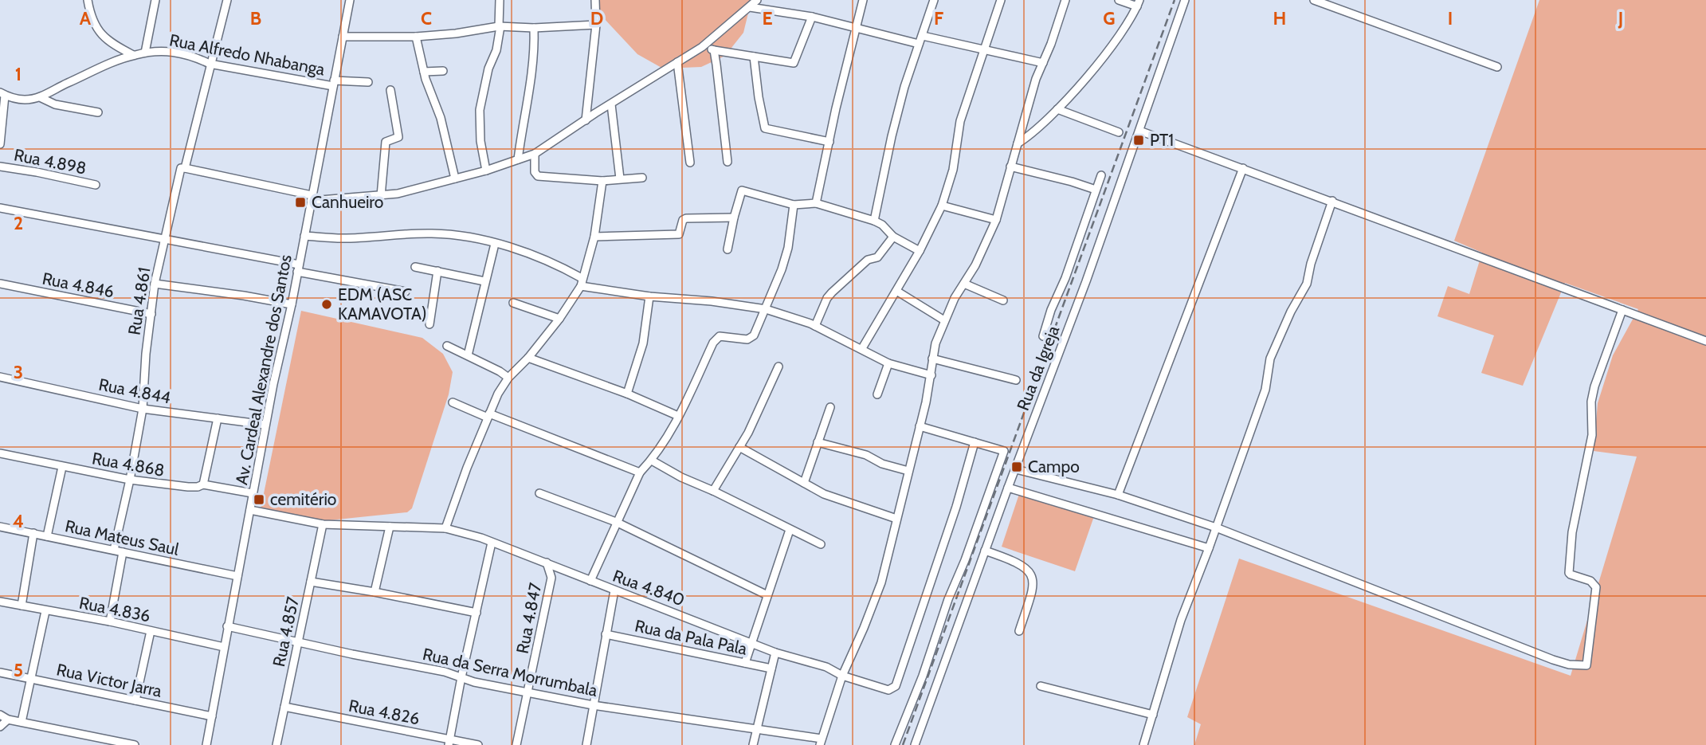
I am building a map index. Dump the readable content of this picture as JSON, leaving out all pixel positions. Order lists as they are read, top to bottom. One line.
{"streets":{"street":["Rua Alfredo Nhabanga","Rua 4.898","Rua 4.846","Rua 4.861","Rua da Igreja","Av. Cardeal Alexandre dos Santos","Rua 4.844","Rua 4.868","Rua Mateus Saul","Rua 4.840","Rua 4.836","Rua 4.847","Rua 4.857","Rua da Pala Pala","Rua da Serra Morrumbala","Rua Victor Jarra","Rua 4.826"]},"crossings":[["Rua Alfredo Nhabanga","Rua 4.861"],["Rua Alfredo Nhabanga","Av. Cardeal Alexandre dos Santos"],["Rua 4.846","Rua 4.861"],["Rua 4.861","Rua 4.844"],["Rua 4.861","Rua 4.868"],["Rua 4.861","Rua Mateus Saul"],["Av. Cardeal Alexandre dos Santos","Rua 4.844"],["Av. Cardeal Alexandre dos Santos","Rua 4.868"],["Av. Cardeal Alexandre dos Santos","Rua Mateus Saul"],["Av. Cardeal Alexandre dos Santos","Rua 4.840"],["Av. Cardeal Alexandre dos Santos","Rua 4.836"],["Av. Cardeal Alexandre dos Santos","Rua da Serra Morrumbala"],["Av. Cardeal Alexandre dos Santos","Rua Victor Jarra"],["Rua 4.840","Rua 4.847"],["Rua 4.840","Rua 4.857"],["Rua 4.847","Rua da Serra Morrumbala"],["Rua 4.857","Rua da Serra Morrumbala"],["Rua 4.857","Rua 4.826"]],"places":{"transit":["PT1","Canhueiro","Campo","cemitério"],"other":["EDM (ASC KAMAVOTA)"]},"grid":{"columns":["A","B","C","D","E","F","G","H","I","J"],"rows":["1","2","3","4","5"]}}
